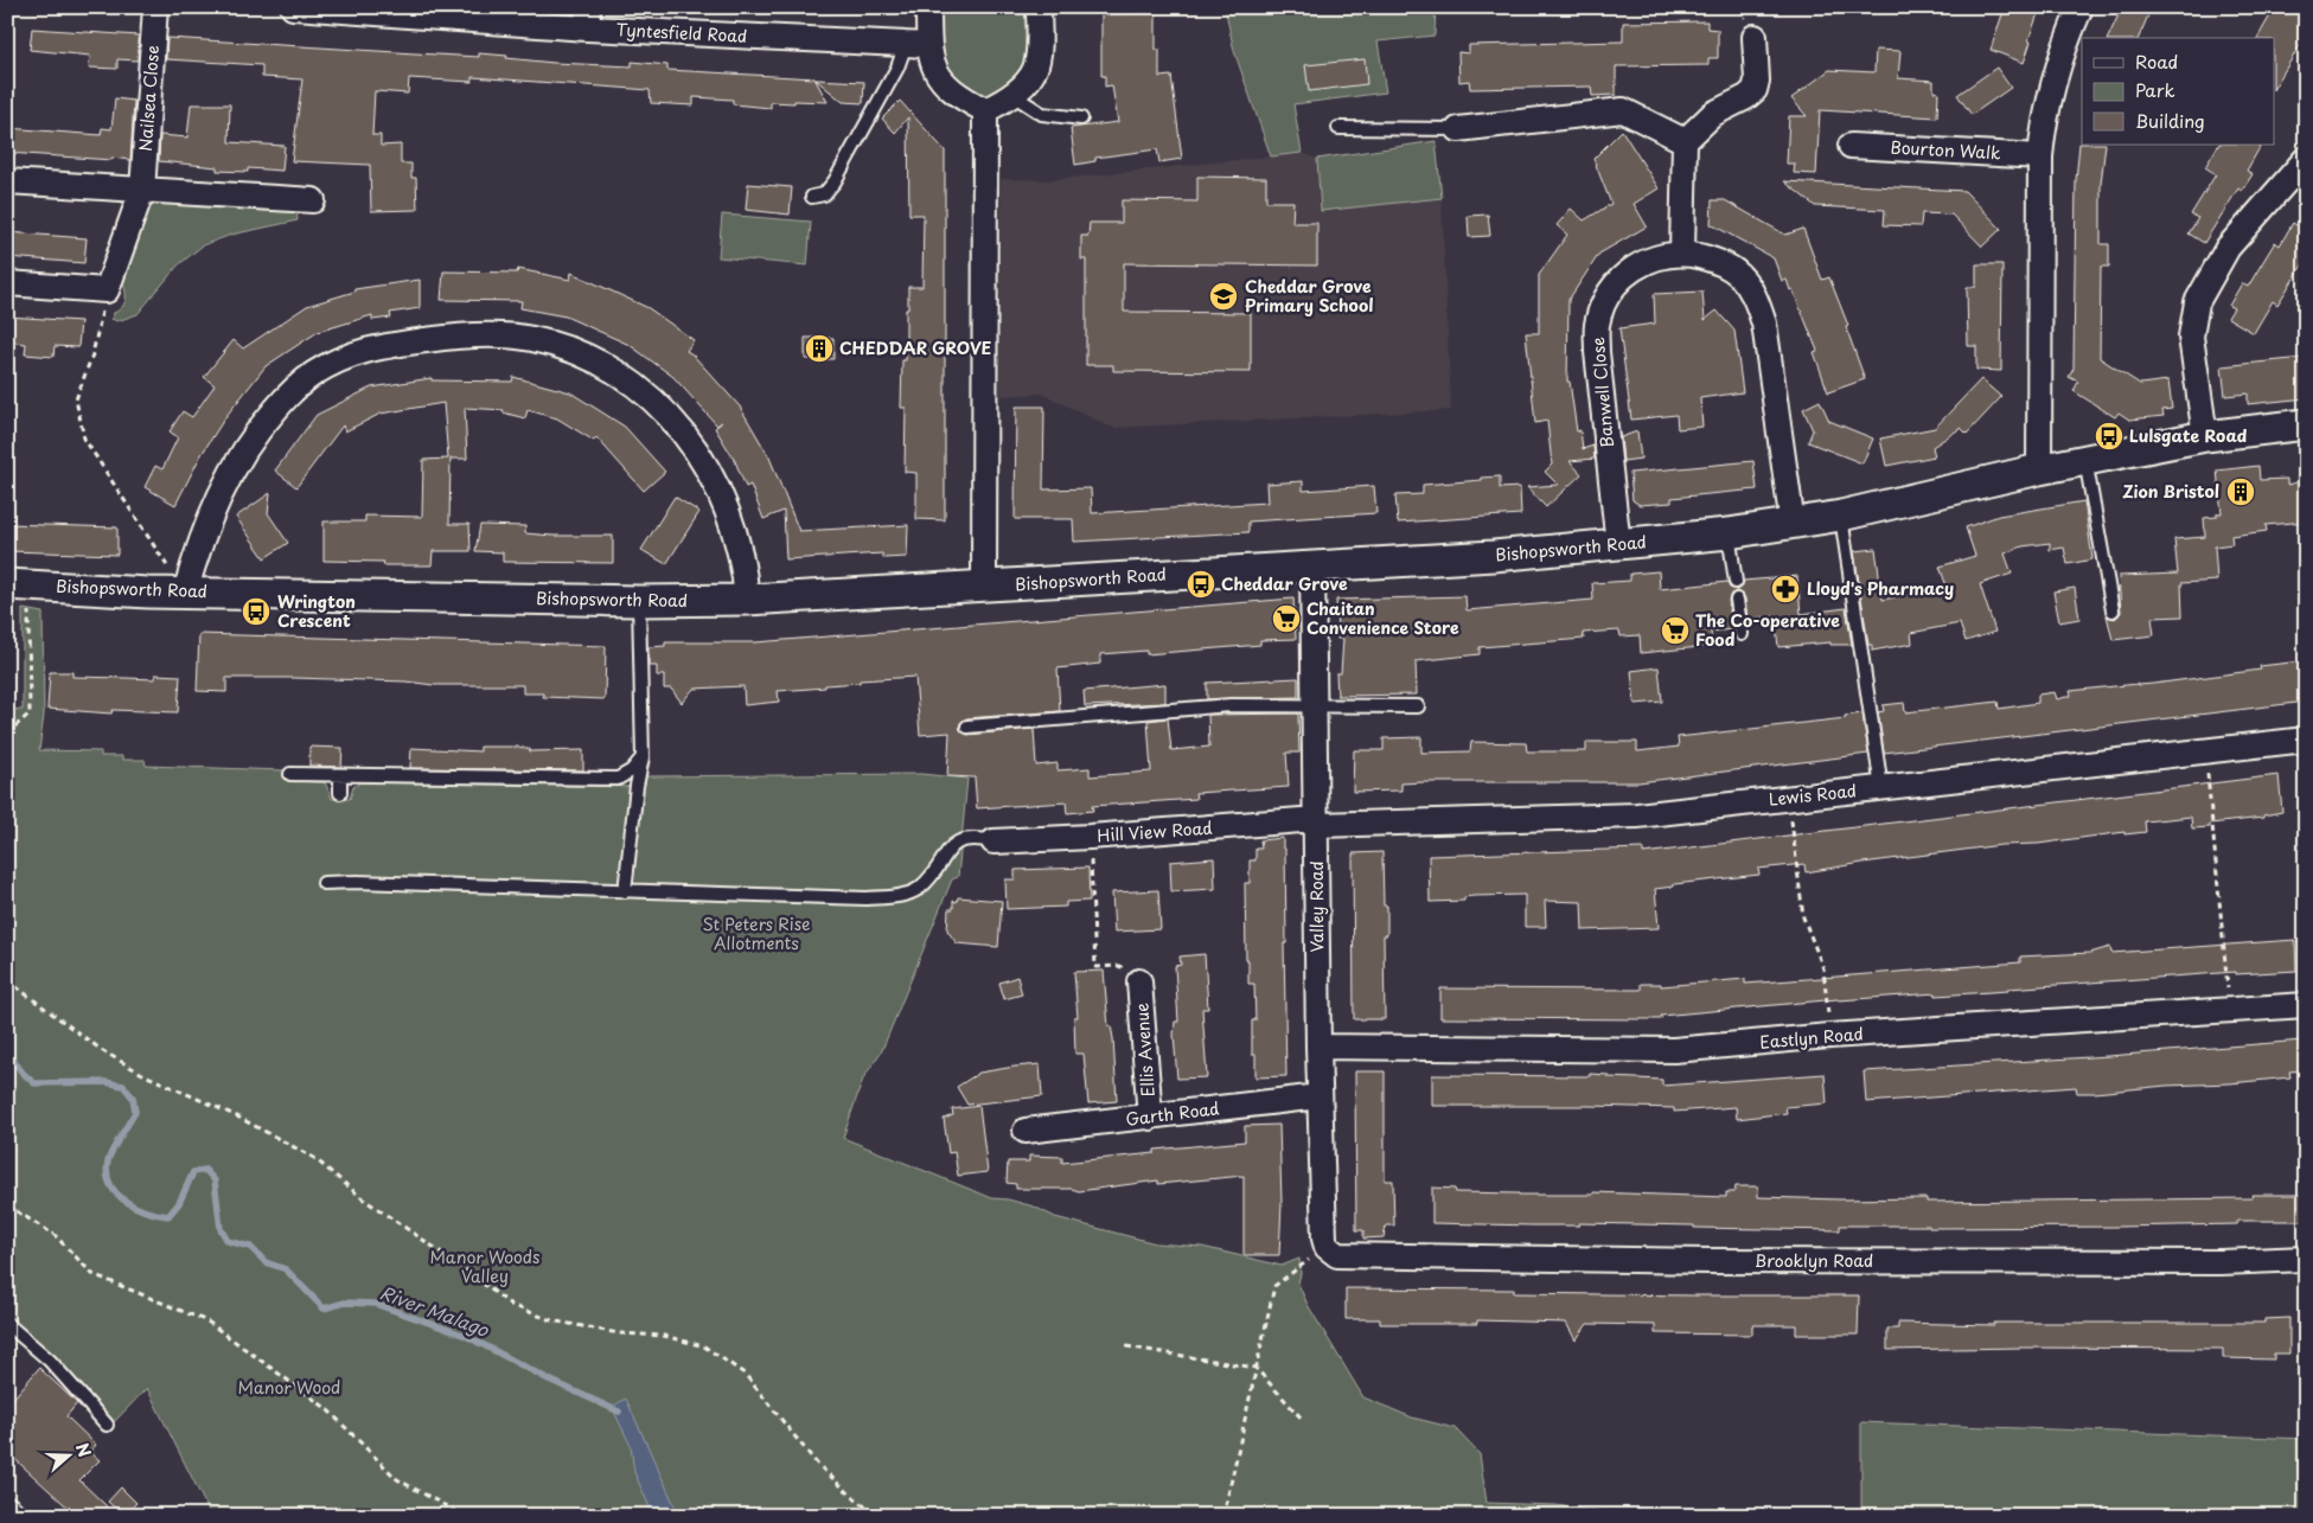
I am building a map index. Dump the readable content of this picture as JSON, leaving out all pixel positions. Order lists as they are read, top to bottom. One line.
{"streets":{"street":["Tyntesfield Road","Nailsea Close","Bourton Walk","Banwell Close","Bishopsworth Road","Lewis Road","Hill View Road","Valley Road","Eastlyn Road","Ellis Avenue","Garth Road","Brooklyn Road"]},"crossings":[["Banwell Close","Bishopsworth Road"],["Bishopsworth Road","Valley Road"],["Lewis Road","Hill View Road"],["Lewis Road","Valley Road"],["Hill View Road","Valley Road"],["Valley Road","Eastlyn Road"],["Valley Road","Garth Road"],["Valley Road","Brooklyn Road"],["Ellis Avenue","Garth Road"]],"water":["River Malago"],"parks":["St Peters Rise Allotments","Manor Woods Valley","Manor Wood"],"places":{"school or university":["Cheddar Grove Primary School"],"building":["CHEDDAR GROVE","Zion Bristol"],"bus stop":["Lulsgate Road","Cheddar Grove","Wrington Crescent"],"pharmacy":["Lloyd's Pharmacy"],"supermarket":["Chaitan Convenience Store","The Co-operative Food"]},"legend":["Road","Park","Building"],"north":"right"}
